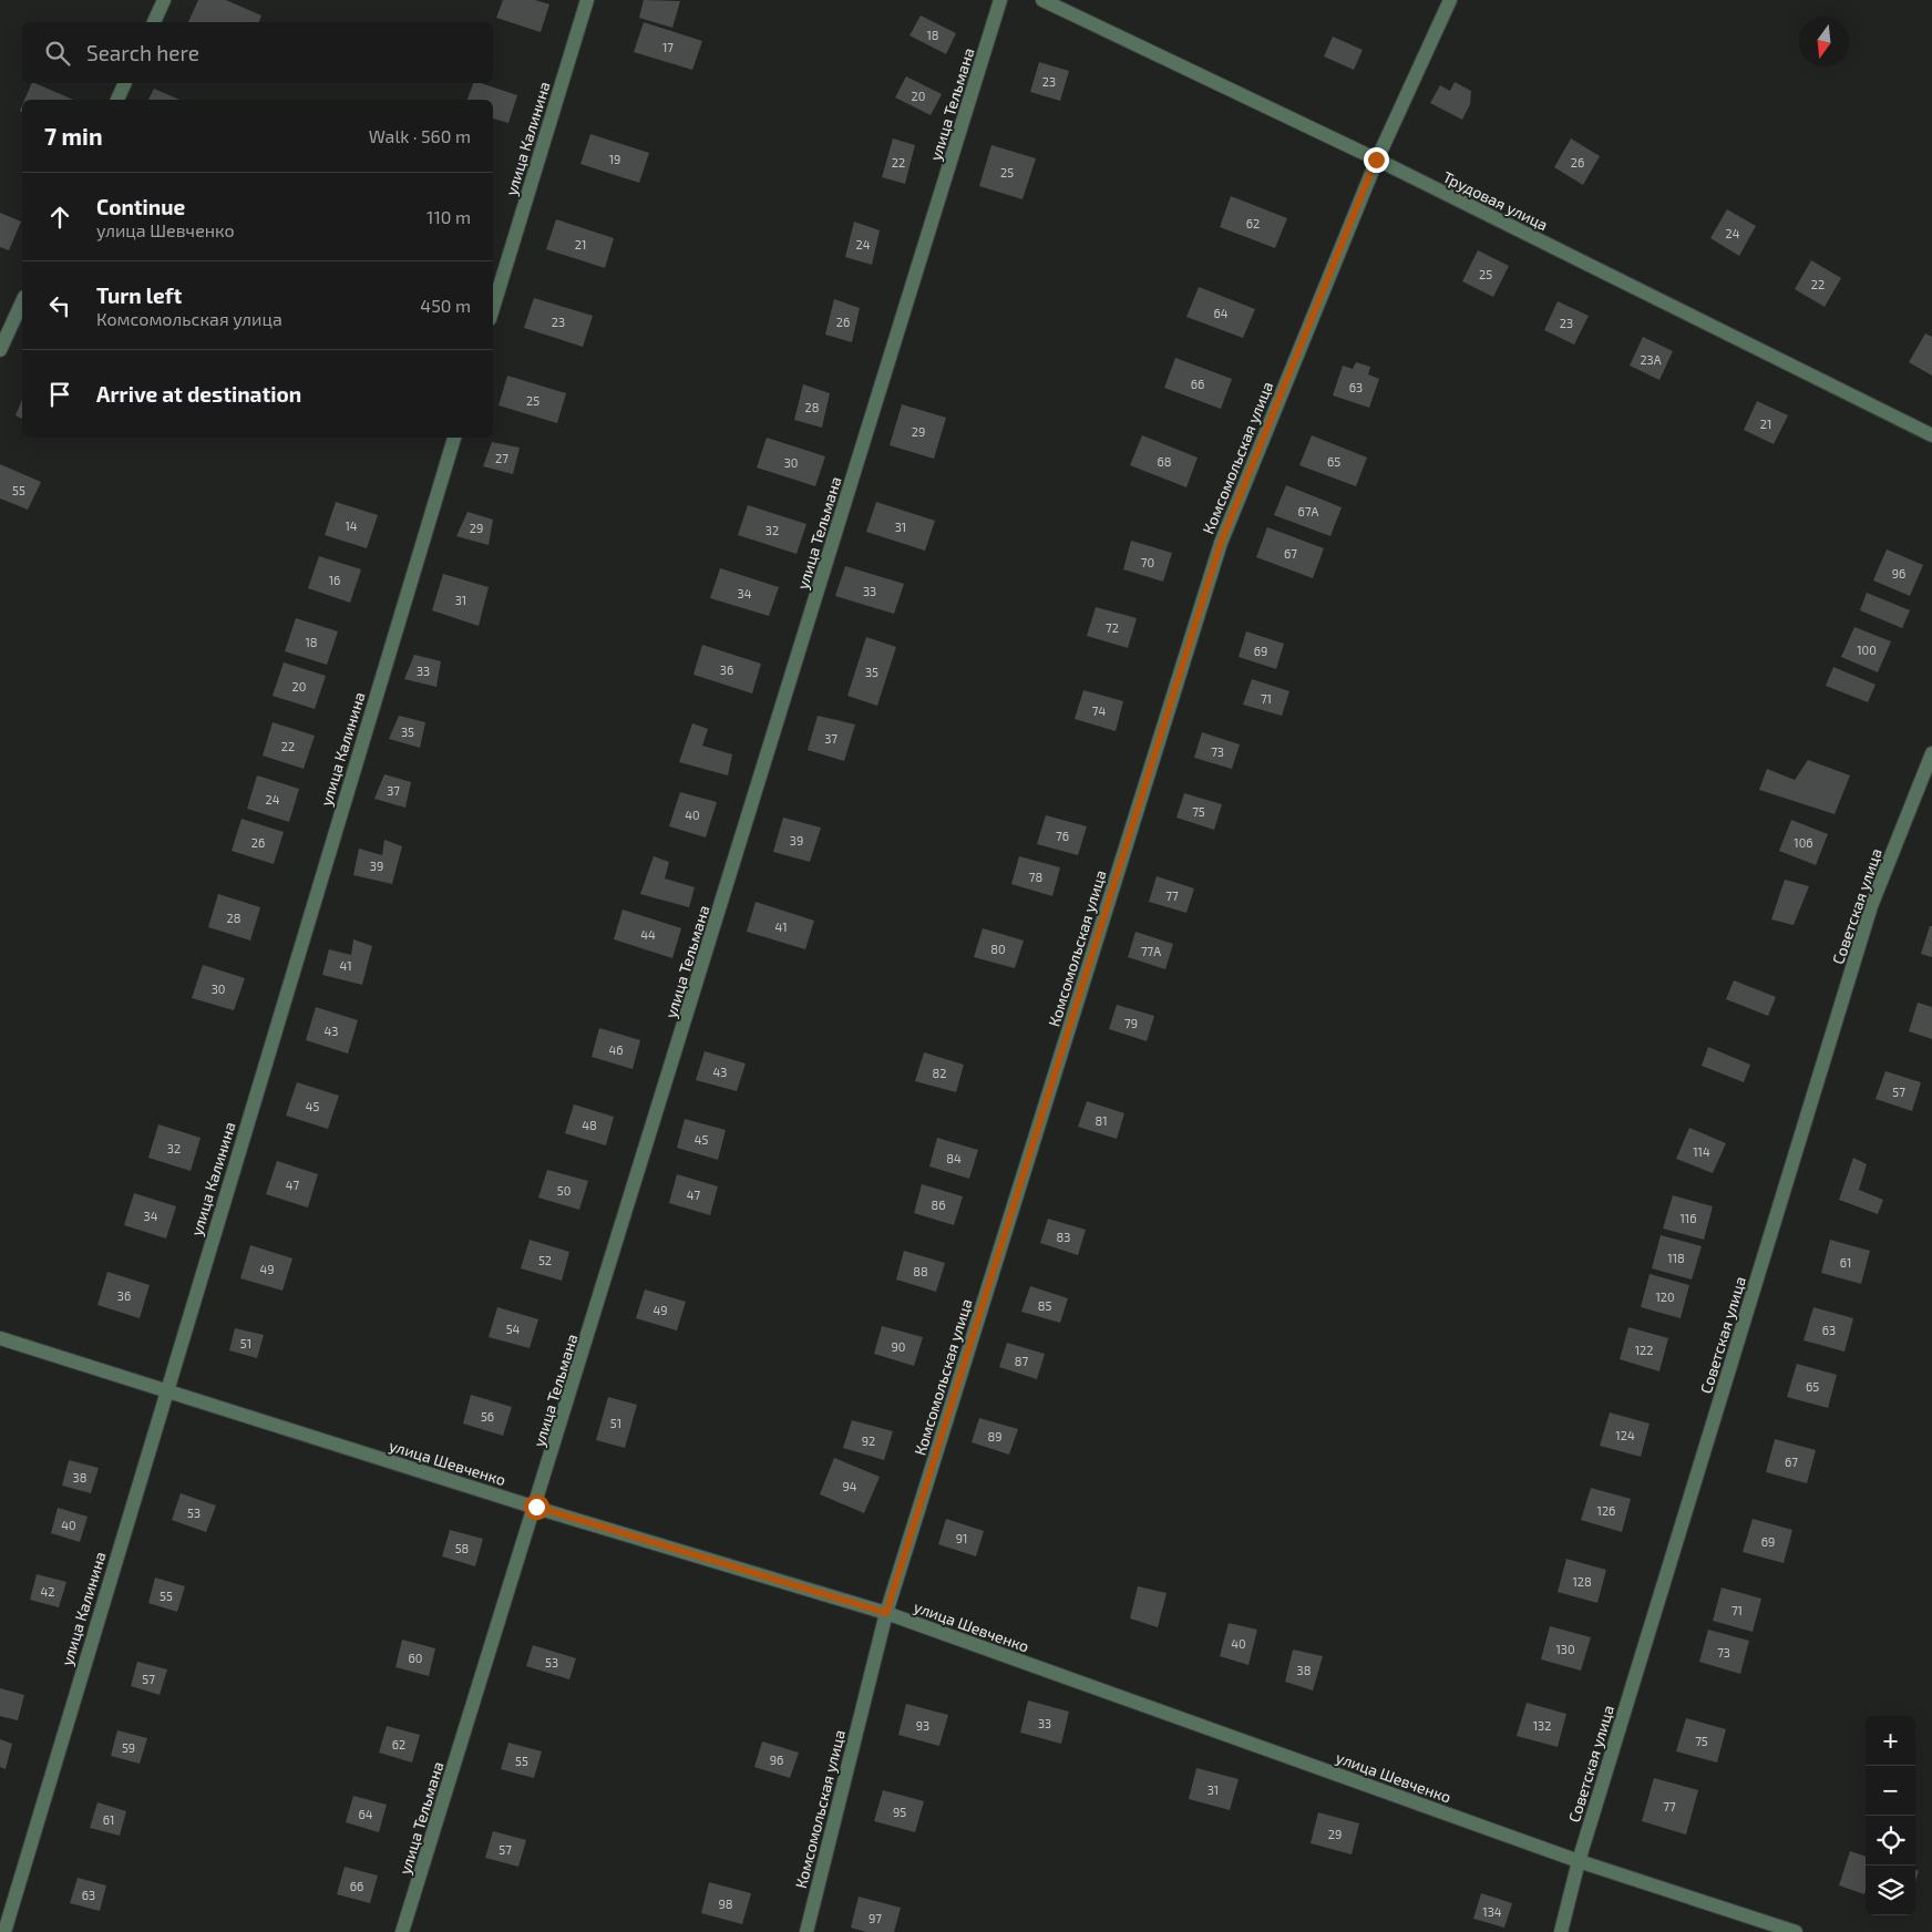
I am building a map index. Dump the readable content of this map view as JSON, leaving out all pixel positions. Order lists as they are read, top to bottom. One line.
{"streets":{"street":["улица Тельмана","улица Калинина","Трудовая улица","Комсомольская улица","Советская улица","улица Шевченко"]},"crossings":[["улица Тельмана","улица Шевченко"],["улица Калинина","улица Шевченко"],["Трудовая улица","Комсомольская улица"],["Комсомольская улица","улица Шевченко"],["Советская улица","улица Шевченко"]],"house_numbers":["18","17","23","20","19","22","26","25","62","24","21","24","25","22","64","23","26","23","23А","66","63","25","28","21","29","27","68","65","30","55","67А","14","31","29","32","67","70","96","16","33","34","31","72","18","100","69","36","33","35","20","71","74","35","37","22","73","37","24","75","40","76","39","26","106","39","78","77","28","41","44","80","77А","41","30","79","43","46","43","82","57","45","81","48","45","32","114","84","47","50","47","86","34","116","83","118","52","61","49","88","36","120","85","49","54","63","51","90","122","87","65","56","51","124","89","92","67","38","94","126","53","40","91","69","58","128","42","55","71","40","130","73","60","53","38","57","33","93","132","75","62","59","96","55","31","77","95","64","61","29","57","66","63","98","134","97"],"north":"bottom","page":{"search":"Search here","heading":["7 min","Walk · 560 m"],"list":[["Continue","улица Шевченко","110 m"],["Turn left","Комсомольская улица","450 m"],"Arrive at destination"],"map_buttons":["+","−"]}}
